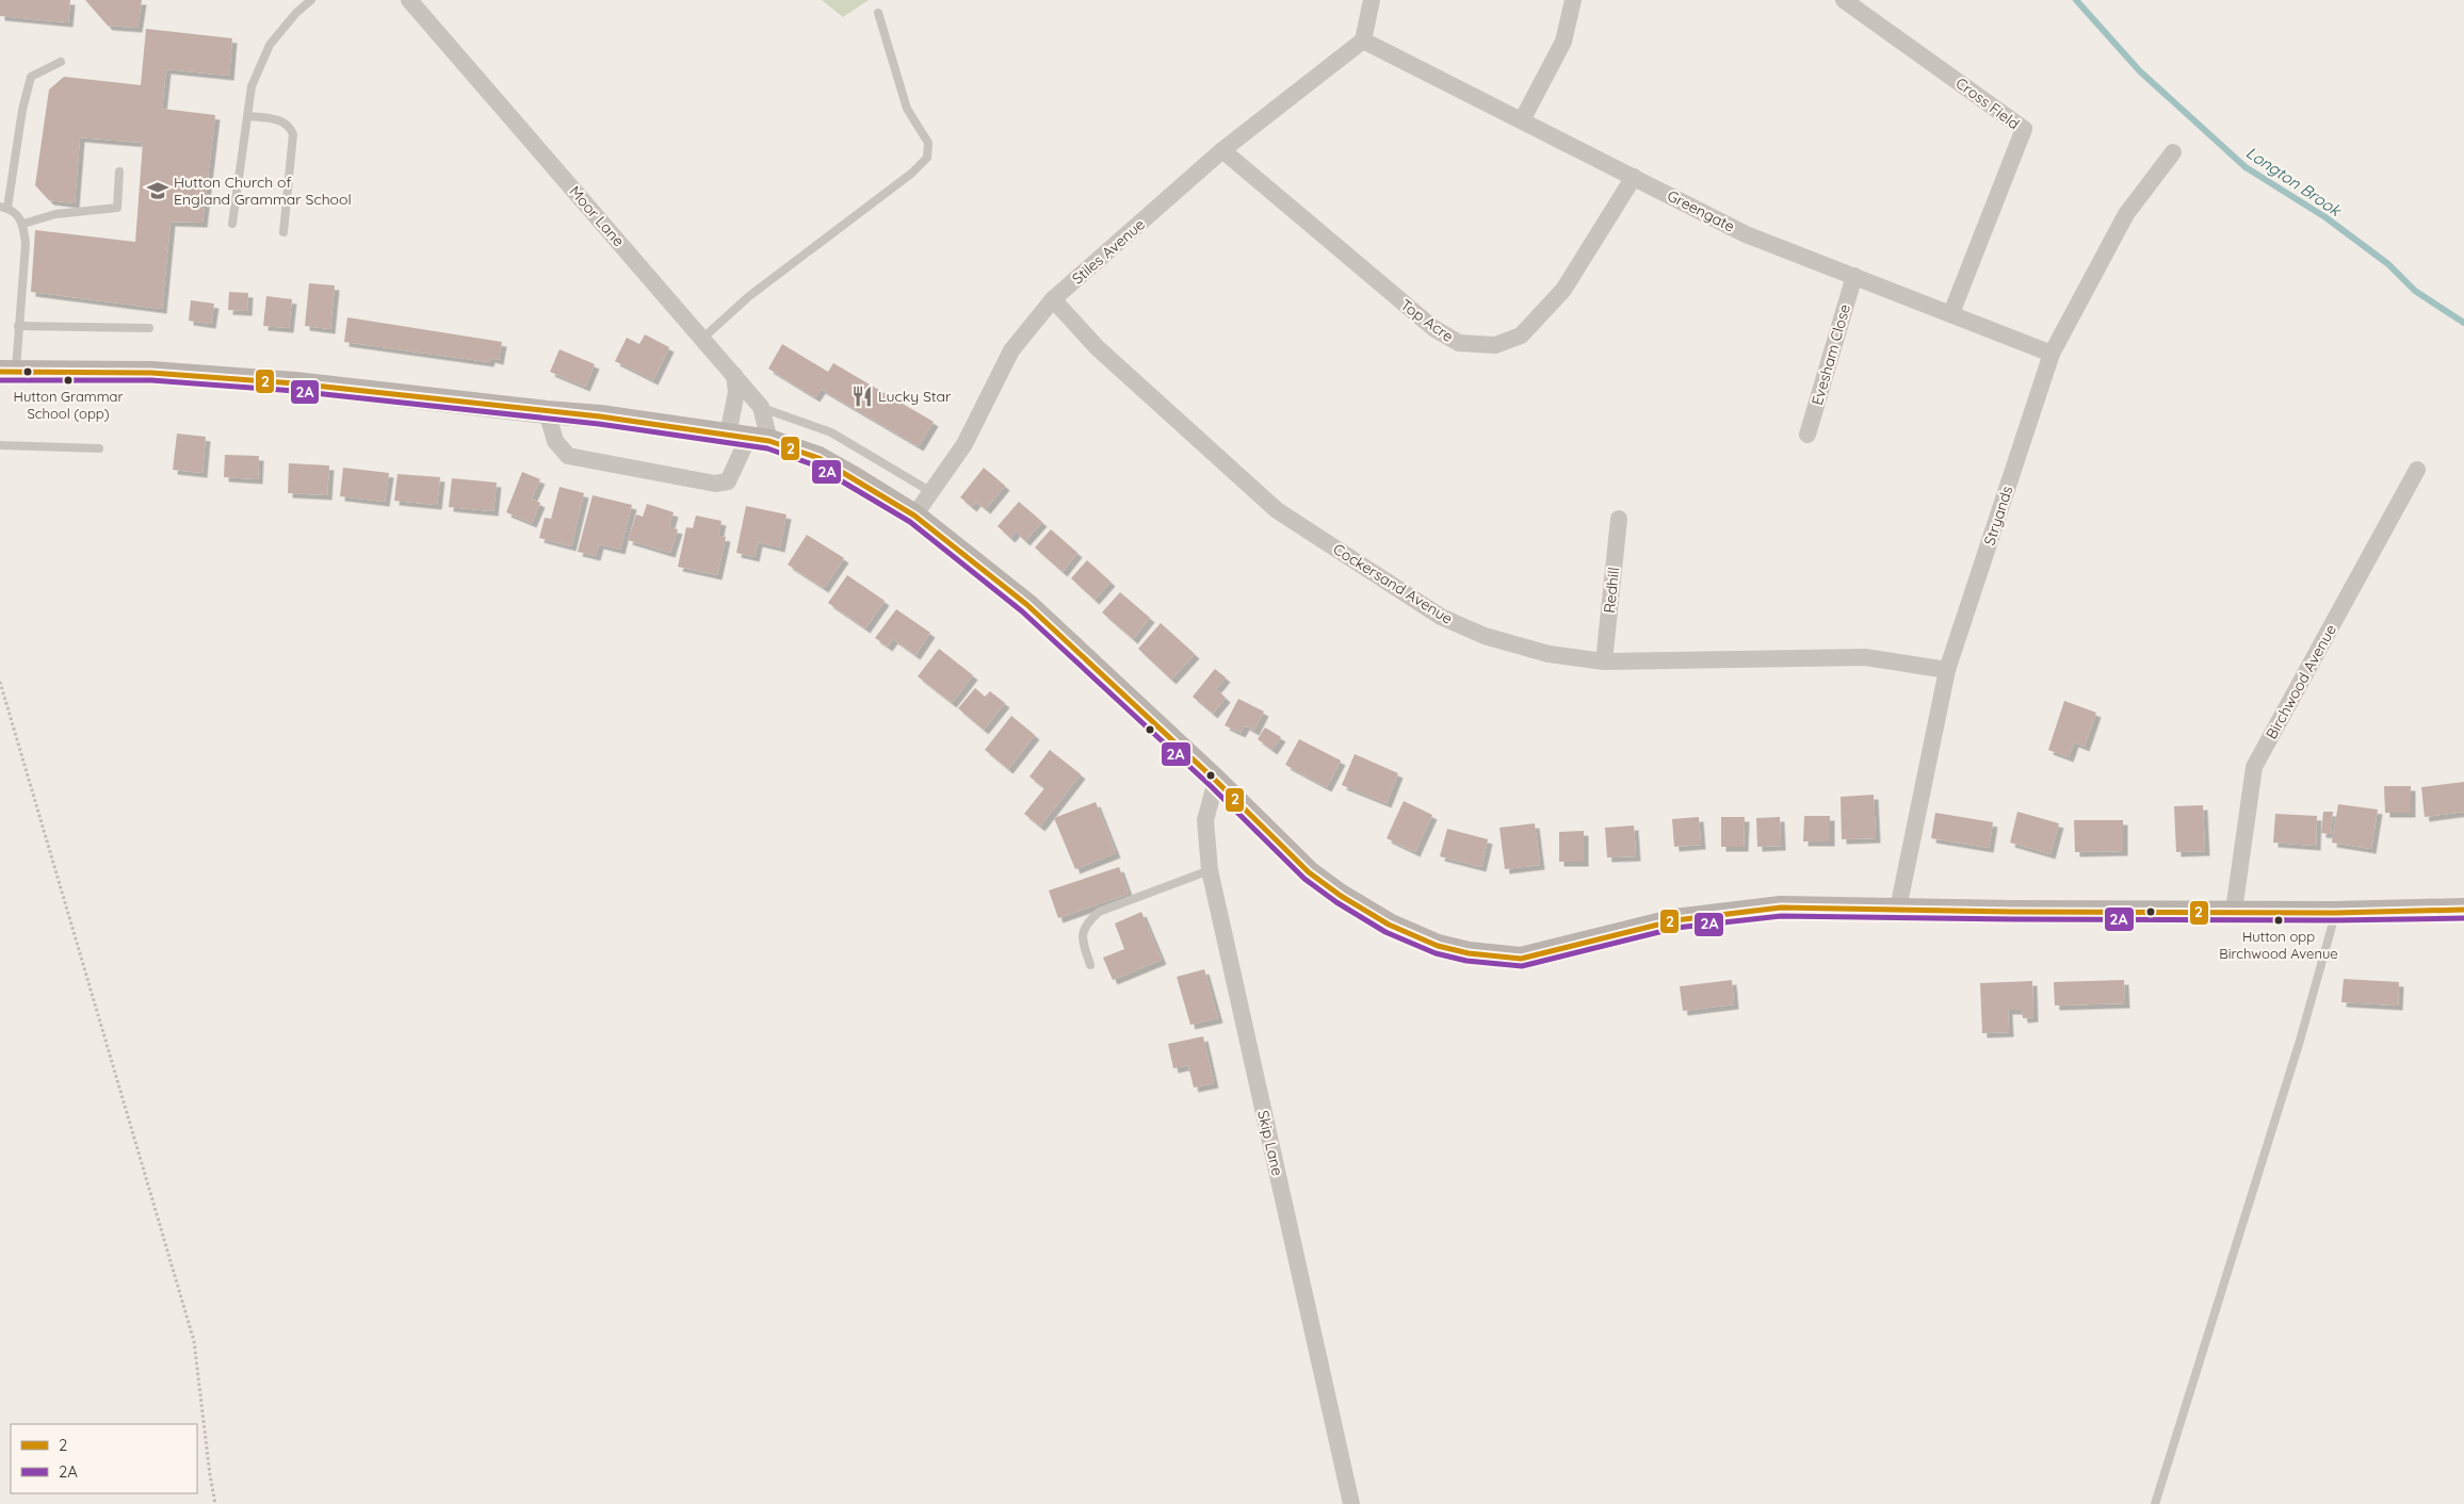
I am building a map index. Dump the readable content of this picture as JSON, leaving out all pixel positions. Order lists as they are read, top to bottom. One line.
{"streets":{"street":["Cross Field","Greengate","Moor Lane","Stiles Avenue","Top Acre","Evesham Close","Stryands","Cockersand Avenue","Redhill","Birchwood Avenue","Skip Lane"]},"crossings":[["Cross Field","Greengate"],["Greengate","Stiles Avenue"],["Greengate","Top Acre"],["Greengate","Evesham Close"],["Greengate","Stryands"],["Stiles Avenue","Top Acre"],["Stiles Avenue","Cockersand Avenue"],["Stryands","Cockersand Avenue"],["Cockersand Avenue","Redhill"]],"water":["Longton Brook"],"places":{"school or university":["Hutton Church of England Grammar School"],"other":["Hutton Grammar School (opp)","Hutton opp Birchwood Avenue"],"restaurant":["Lucky Star"]},"lines":["transit line 2","transit line 2A"],"legend":["2","2A"]}
